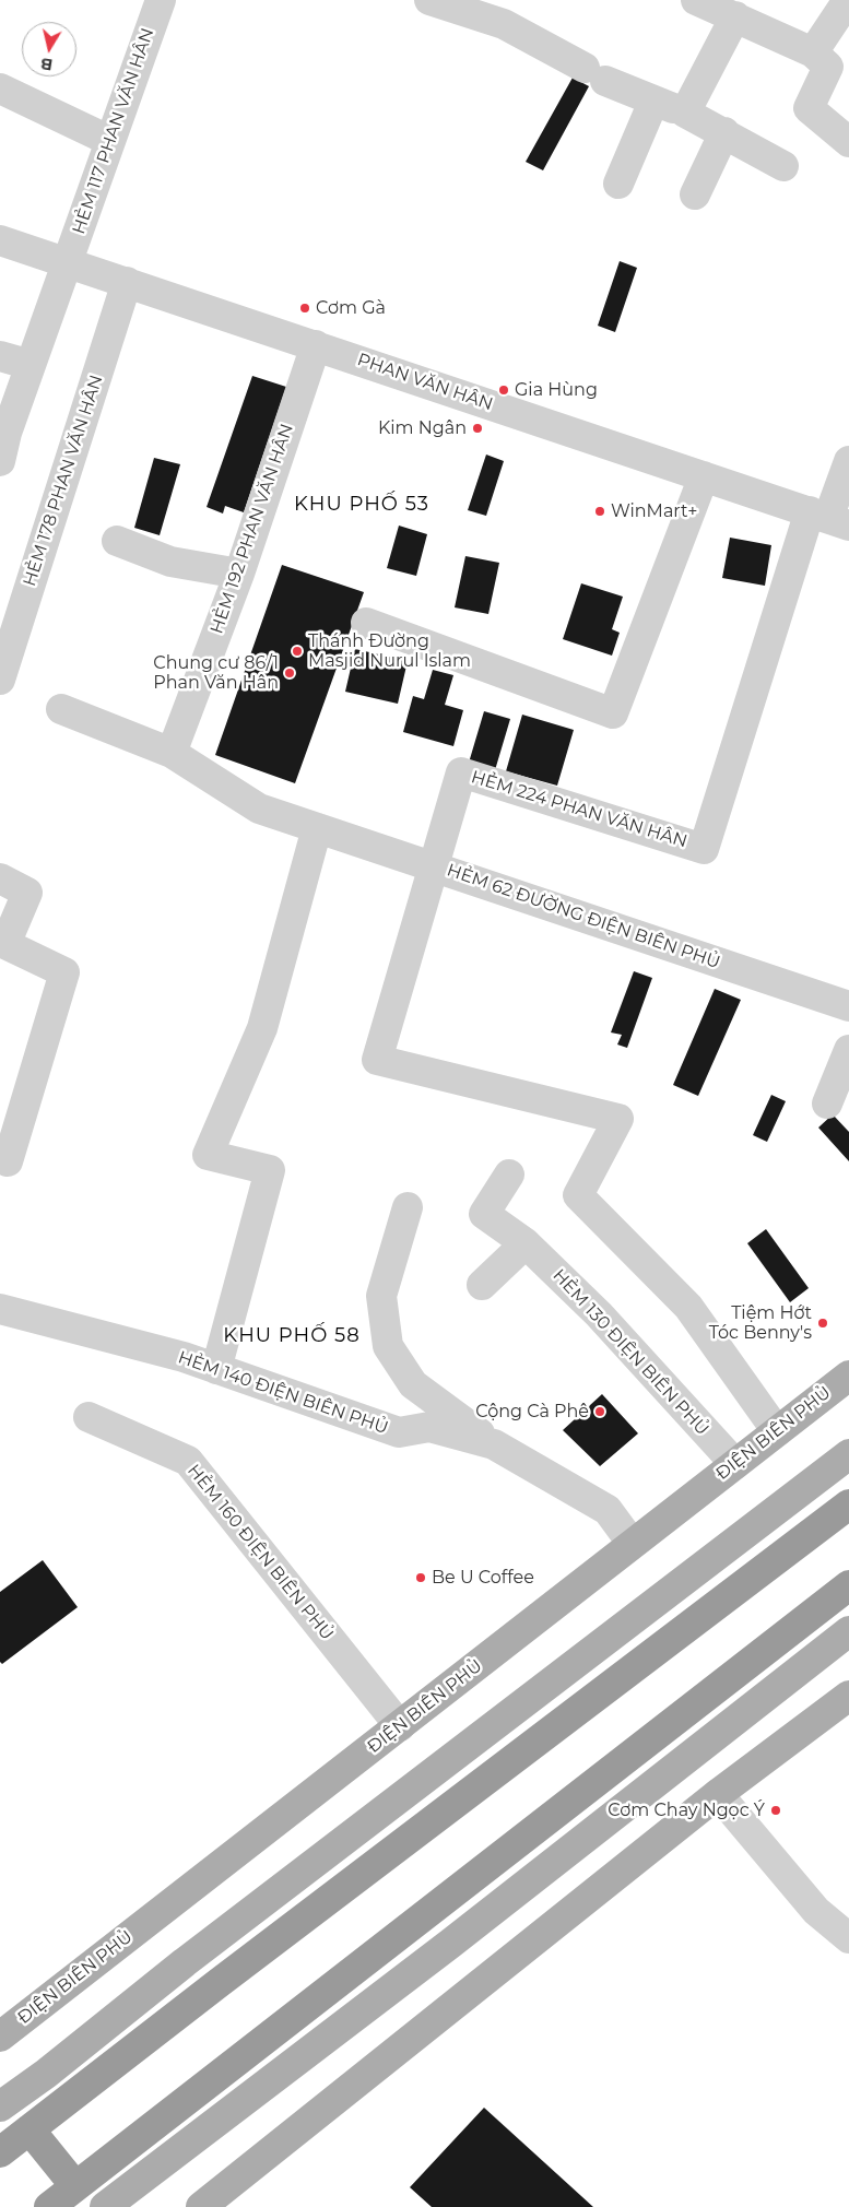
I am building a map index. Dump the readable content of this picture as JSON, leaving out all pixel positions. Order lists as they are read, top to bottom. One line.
{"streets":{"main road":["ĐIỆN BIÊN PHỦ"],"street":["HẺM 117 PHAN VĂN HÂN","PHAN VĂN HÂN","HẺM 178 PHAN VĂN HÂN","HẺM 192 PHAN VĂN HÂN","HẺM 224 PHAN VĂN HÂN","HẺM 62 ĐƯỜNG ĐIỆN BIÊN PHỦ","HẺM 130 ĐIỆN BIÊN PHỦ","HẺM 140 ĐIỆN BIÊN PHỦ","HẺM 160 ĐIỆN BIÊN PHỦ"]},"crossings":[["HẺM 117 PHAN VĂN HÂN","PHAN VĂN HÂN"],["PHAN VĂN HÂN","HẺM 178 PHAN VĂN HÂN"],["PHAN VĂN HÂN","HẺM 192 PHAN VĂN HÂN"],["PHAN VĂN HÂN","HẺM 224 PHAN VĂN HÂN"],["HẺM 192 PHAN VĂN HÂN","HẺM 62 ĐƯỜNG ĐIỆN BIÊN PHỦ"],["HẺM 224 PHAN VĂN HÂN","HẺM 62 ĐƯỜNG ĐIỆN BIÊN PHỦ"],["HẺM 130 ĐIỆN BIÊN PHỦ","ĐIỆN BIÊN PHỦ"],["HẺM 140 ĐIỆN BIÊN PHỦ","ĐIỆN BIÊN PHỦ"],["ĐIỆN BIÊN PHỦ","HẺM 160 ĐIỆN BIÊN PHỦ"]],"districts":["KHU PHỐ 53","KHU PHỐ 58"],"places":["Cơm Gà","Gia Hùng","Kim Ngân","WinMart+","Thánh Đường Masjid Nurul Islam","Chung cư 86/1 Phan Văn Hân","Tiệm Hớt Tóc Benny's","Cộng Cà Phê","Be U Coffee","Cơm Chay Ngọc Ý"],"north":"bottom"}
